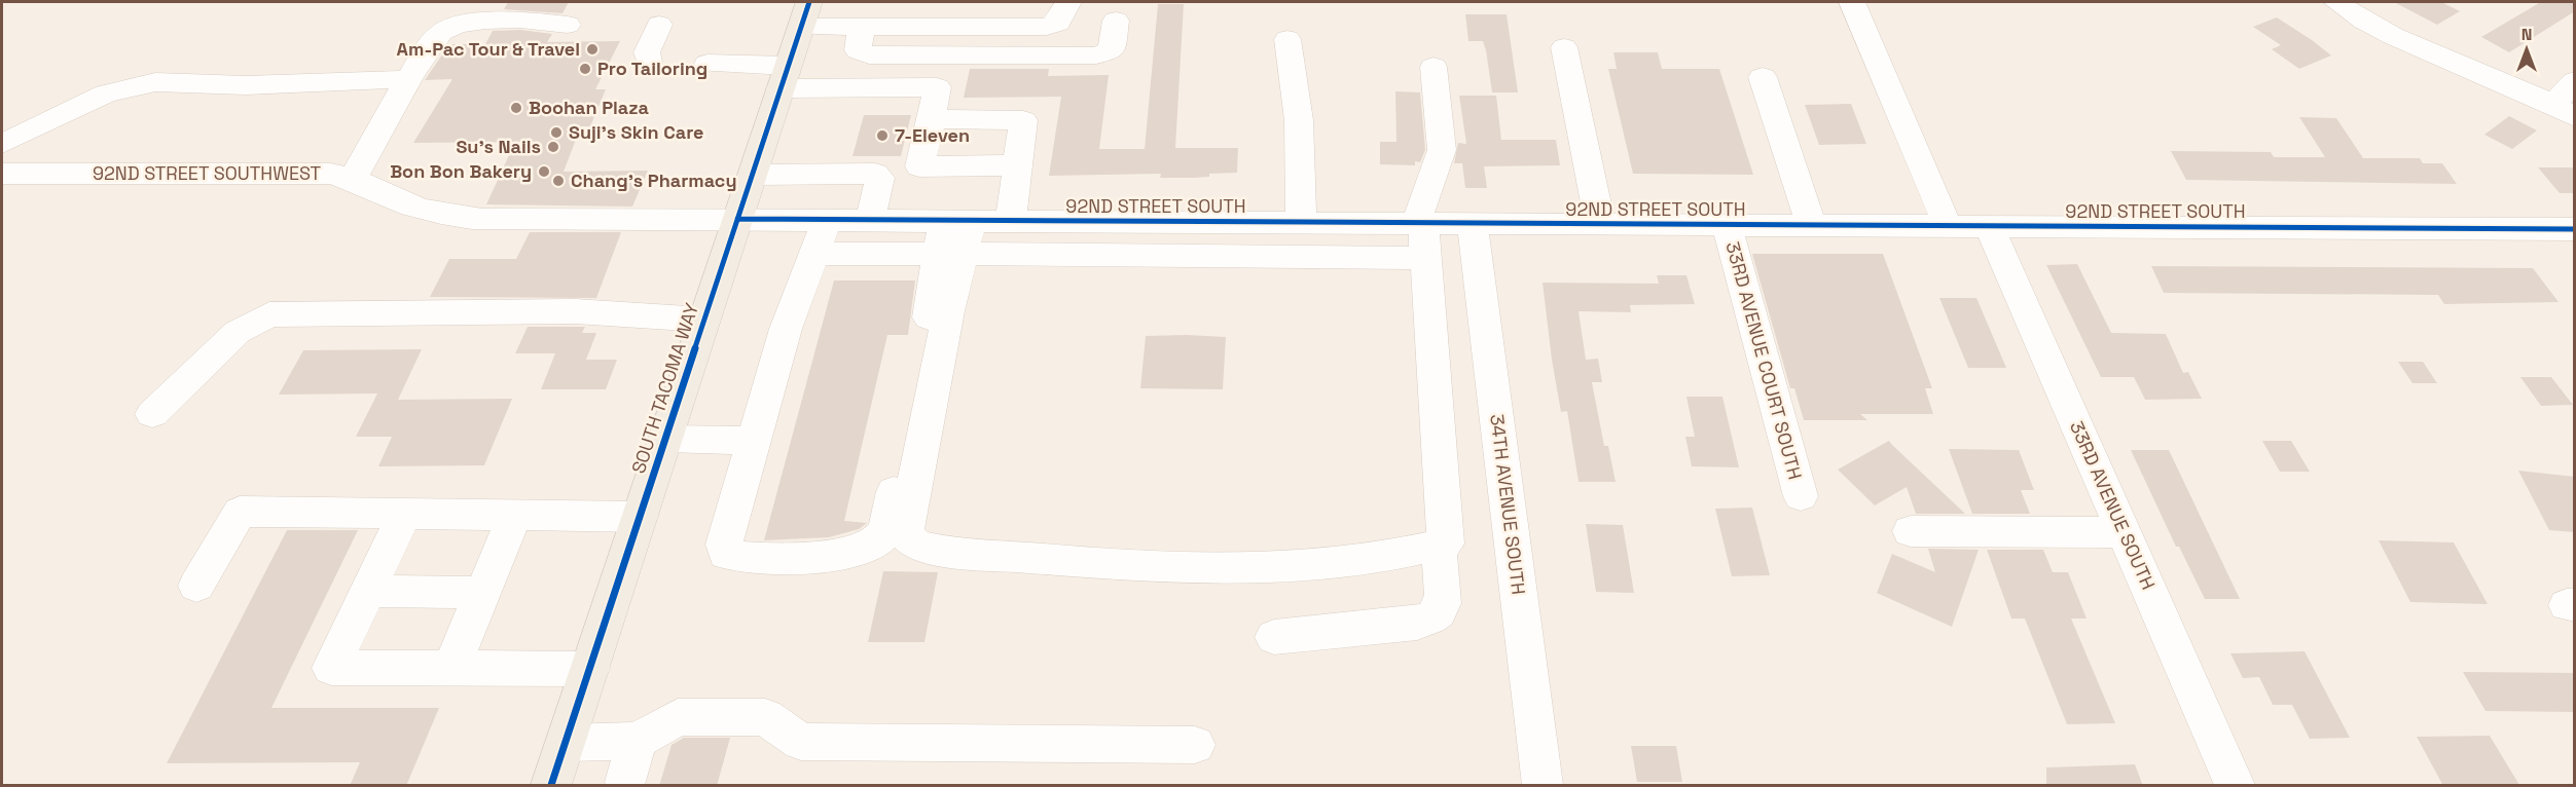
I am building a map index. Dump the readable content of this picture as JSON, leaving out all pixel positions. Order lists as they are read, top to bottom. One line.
{"streets":{"main road":["SOUTH TACOMA WAY"],"street":["92ND STREET SOUTHWEST","92ND STREET SOUTH","33RD AVENUE COURT SOUTH","34TH AVENUE SOUTH","33RD AVENUE SOUTH"]},"crossings":[["92ND STREET SOUTHWEST","92ND STREET SOUTH"],["92ND STREET SOUTHWEST","SOUTH TACOMA WAY"],["92ND STREET SOUTH","33RD AVENUE COURT SOUTH"],["92ND STREET SOUTH","SOUTH TACOMA WAY"],["92ND STREET SOUTH","34TH AVENUE SOUTH"],["92ND STREET SOUTH","33RD AVENUE SOUTH"]],"places":["Am-Pac Tour & Travel","Pro Tailoring","Boohan Plaza","Suji's Skin Care","7-Eleven","Su's Nails","Bon Bon Bakery","Chang's Pharmacy"],"north":"top"}
